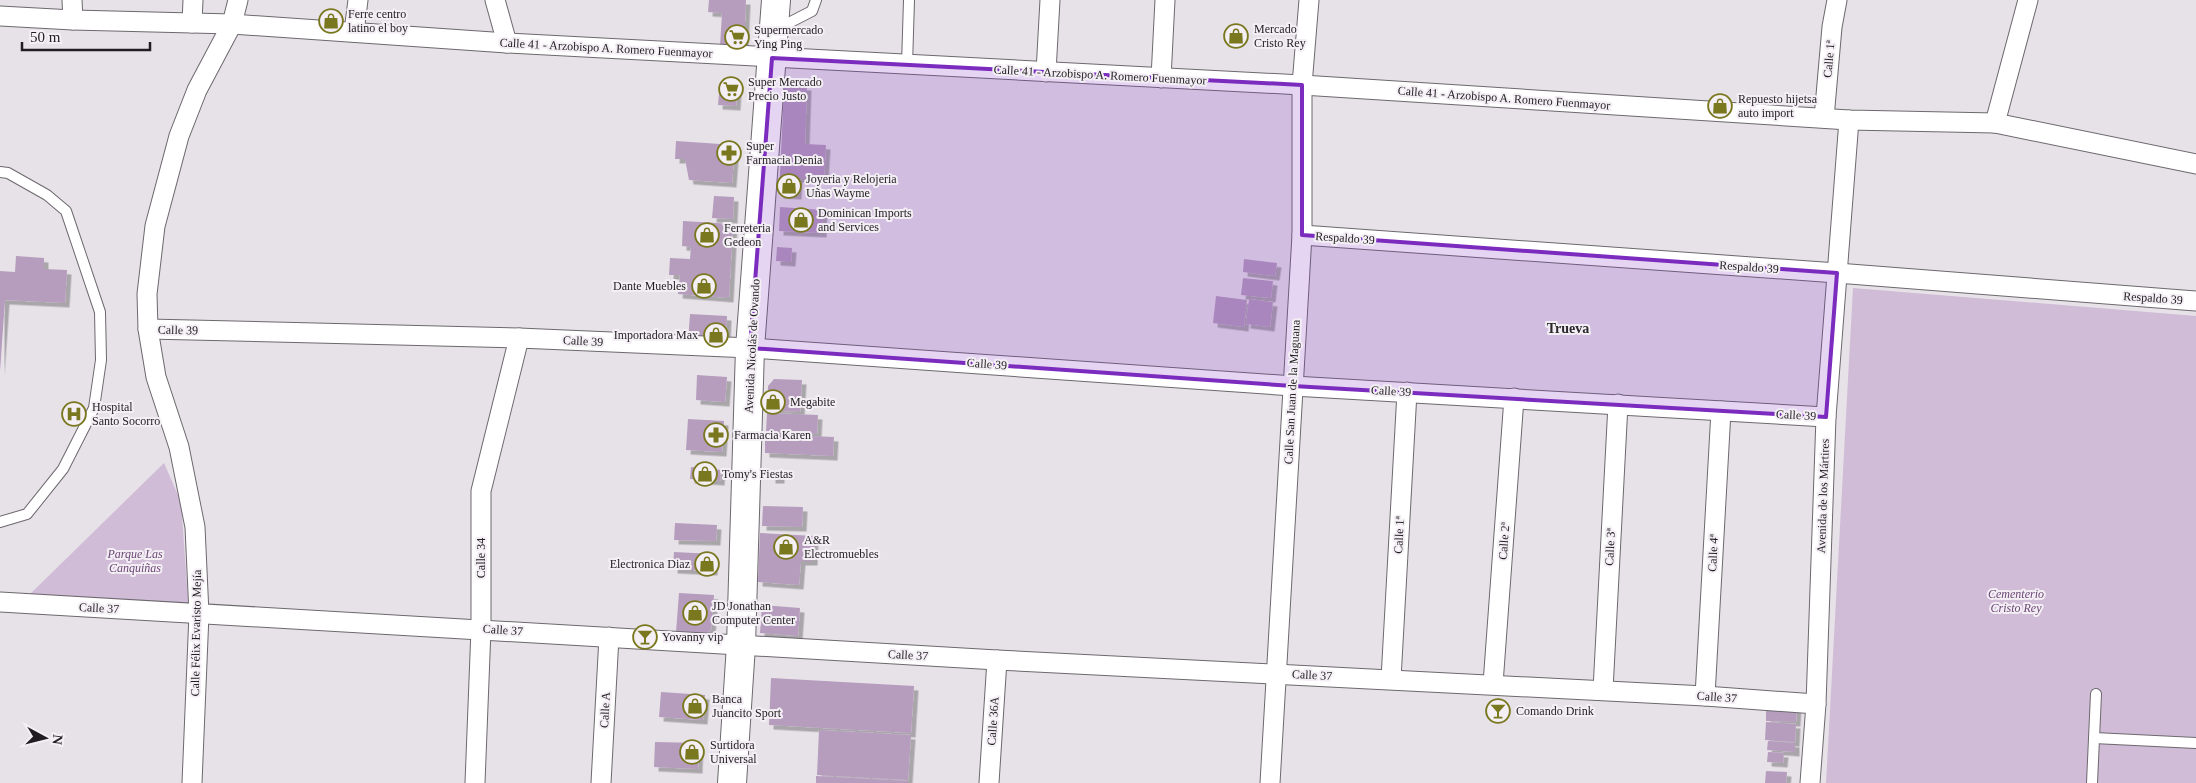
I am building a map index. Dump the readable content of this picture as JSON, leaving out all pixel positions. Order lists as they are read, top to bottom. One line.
{"streets":{"street":["Calle 41 - Arzobispo A. Romero Fuenmayor","Calle 1ª","Respaldo 39","Calle 39","Avenida Nicolás de Ovando","Calle San Juan de la Maguana","Avenida de los Mártires","Calle 2ª","Calle 3ª","Calle 4ª","Calle 34","Calle 37","Calle Félix Evaristo Mejía","Calle A","Calle 36A"]},"crossings":[["Calle 41 - Arzobispo A. Romero Fuenmayor","Calle 1ª"],["Calle 41 - Arzobispo A. Romero Fuenmayor","Avenida Nicolás de Ovando"],["Calle 41 - Arzobispo A. Romero Fuenmayor","Calle San Juan de la Maguana"],["Calle 41 - Arzobispo A. Romero Fuenmayor","Avenida de los Mártires"],["Calle 41 - Arzobispo A. Romero Fuenmayor","Calle Félix Evaristo Mejía"],["Calle 1ª","Calle 39"],["Calle 1ª","Calle 37"],["Respaldo 39","Calle San Juan de la Maguana"],["Respaldo 39","Avenida de los Mártires"],["Calle 39","Avenida Nicolás de Ovando"],["Calle 39","Calle San Juan de la Maguana"],["Calle 39","Avenida de los Mártires"],["Calle 39","Calle 2ª"],["Calle 39","Calle 3ª"],["Calle 39","Calle 4ª"],["Calle 39","Calle 34"],["Calle 39","Calle Félix Evaristo Mejía"],["Avenida Nicolás de Ovando","Calle 37"],["Calle San Juan de la Maguana","Calle 37"],["Avenida de los Mártires","Calle 37"],["Calle 2ª","Calle 37"],["Calle 3ª","Calle 37"],["Calle 4ª","Calle 37"],["Calle 34","Calle 37"],["Calle 37","Calle Félix Evaristo Mejía"],["Calle 37","Calle A"],["Calle 37","Calle 36A"]],"districts":["Trueva"],"parks":["Parque Las Canquiñas","Cementerio Cristo Rey"],"places":{"shop":["Ferre centro latino el boy","Mercado Cristo Rey","Repuesto hijetsa auto import","Joyeria y Relojeria Uñas Wayme","Dominican Imports and Services","Ferreteria Gedeon","Dante Muebles","Importadora Max","Megabite","Tomy's Fiestas","A&R Electromuebles","Electronica Diaz","JD Jonathan Computer Center","Banca Juancito Sport","Surtidora Universal"],"supermarket":["Supermercado Ying Ping","Super Mercado Precio Justo"],"pharmacy":["Super Farmacia Denia","Farmacia Karen"],"hospital":["Hospital Santo Socorro"],"bar":["Yovanny vip","Comando Drink"]},"scale_bar":"50 m","north":"right"}
